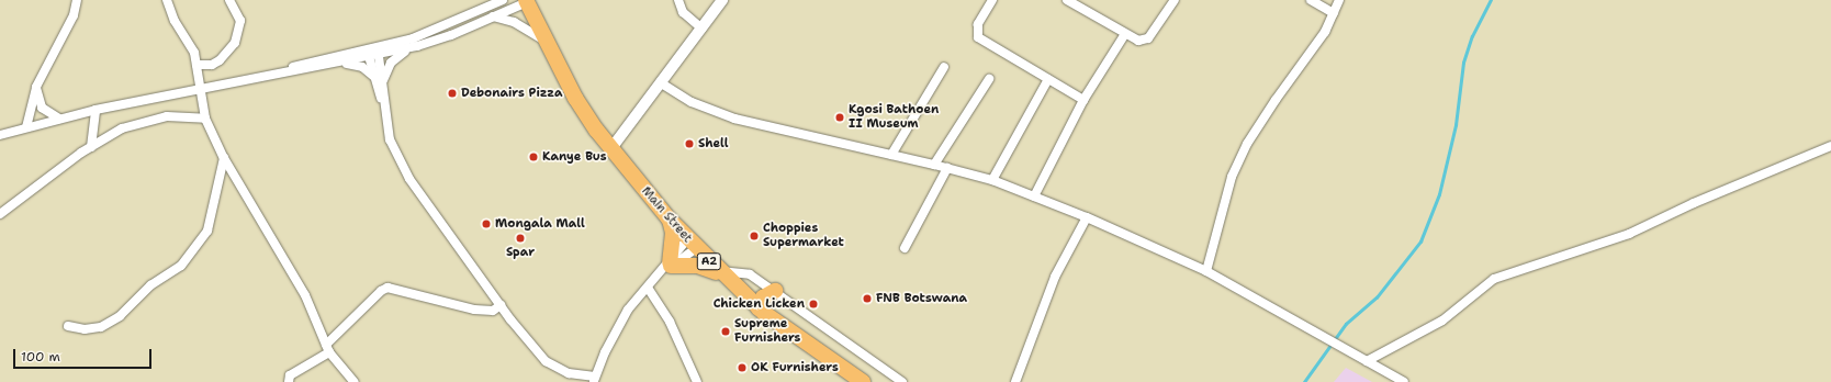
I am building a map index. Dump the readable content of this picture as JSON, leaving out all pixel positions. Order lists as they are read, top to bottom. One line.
{"streets":{"highway":["Main Street","A2"]},"places":["Debonairs Pizza","Kgosi Bathoen II Museum","Shell","Kanye Bus","Mongala Mall","Choppies Supermarket","Spar","FNB Botswana","Chicken Licken","Supreme Furnishers","OK Furnishers"],"scale_bar":"100 m"}
